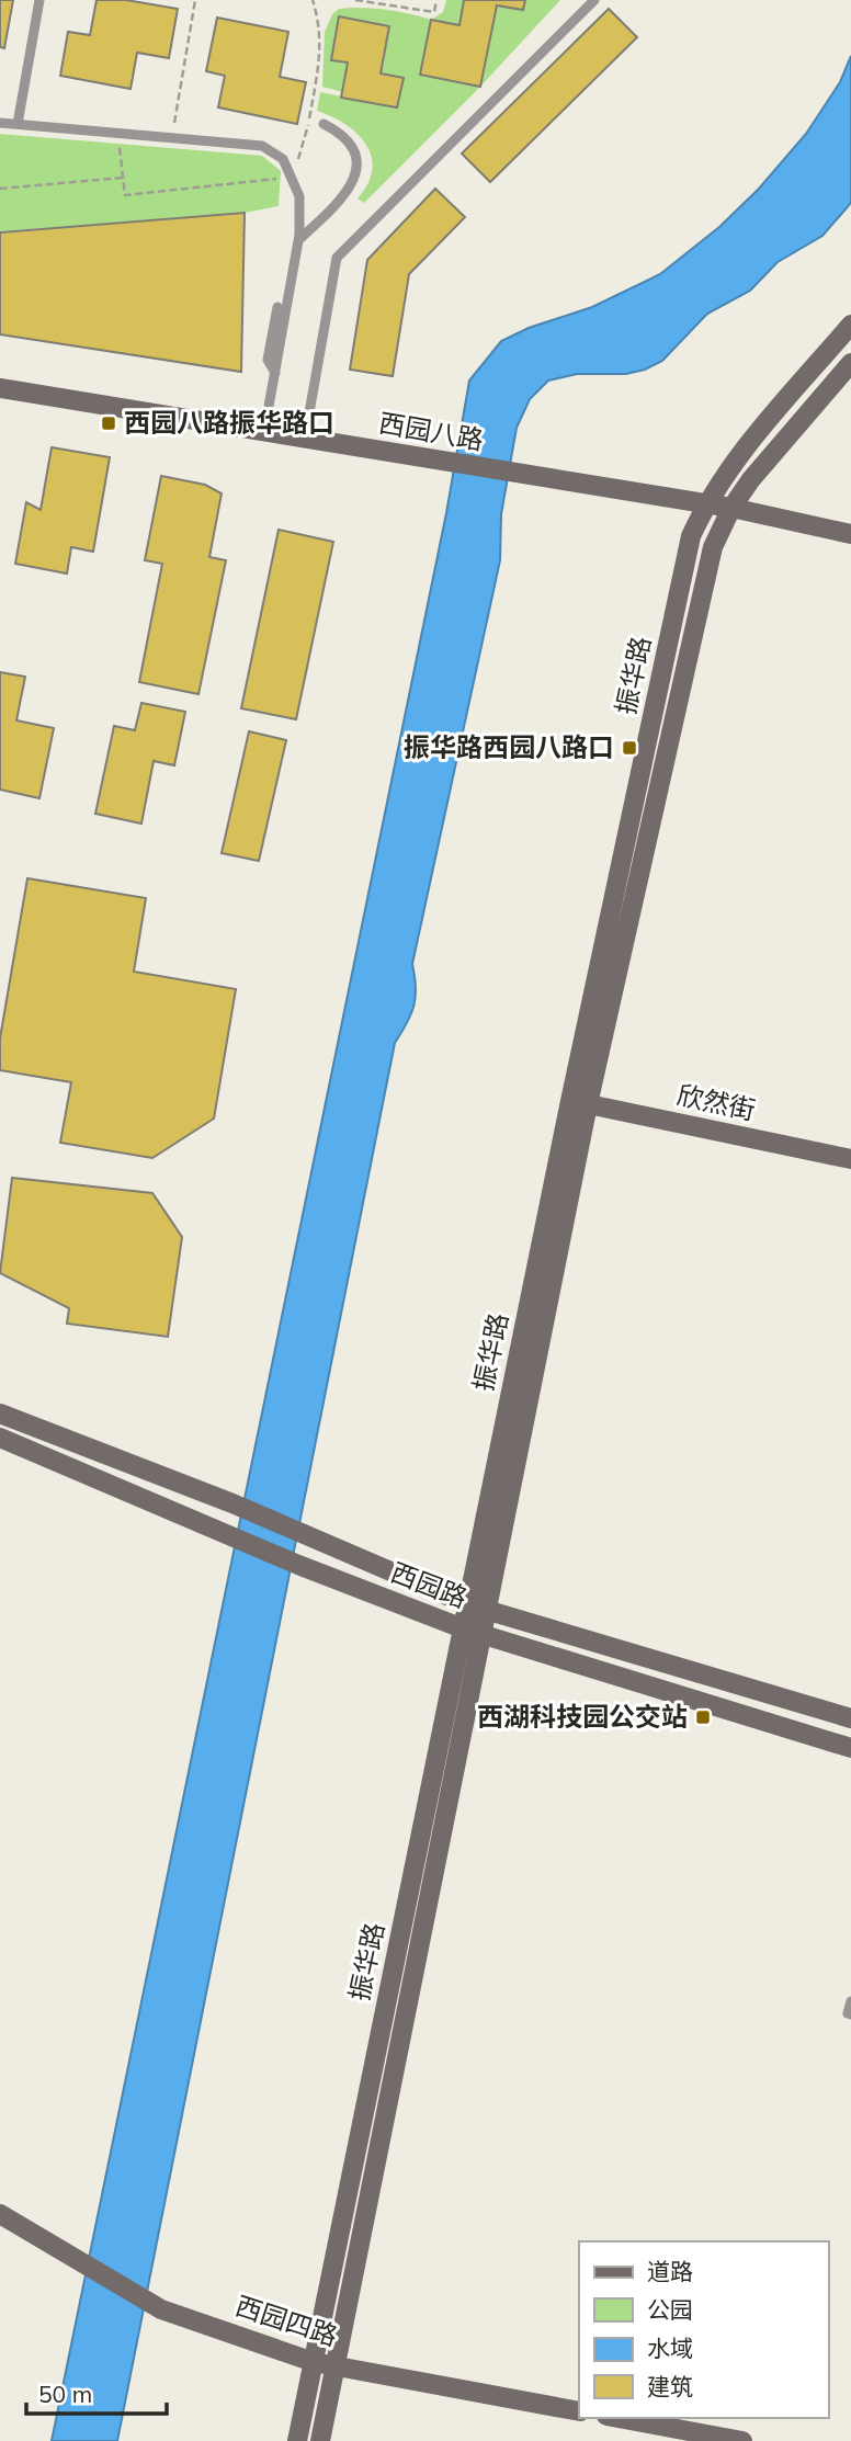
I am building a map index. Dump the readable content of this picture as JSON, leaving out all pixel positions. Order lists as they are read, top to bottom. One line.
{"streets":{"main road":["西园八路","振华路","欣然街","西园路","西园四路"]},"crossings":[["西园八路","振华路"],["振华路","欣然街"],["振华路","西园路"],["振华路","西园四路"]],"places":{"transit":["西园八路振华路口","振华路西园八路口","西湖科技园公交站"]},"legend":["道路","公园","水域","建筑"],"scale_bar":"50 m"}
